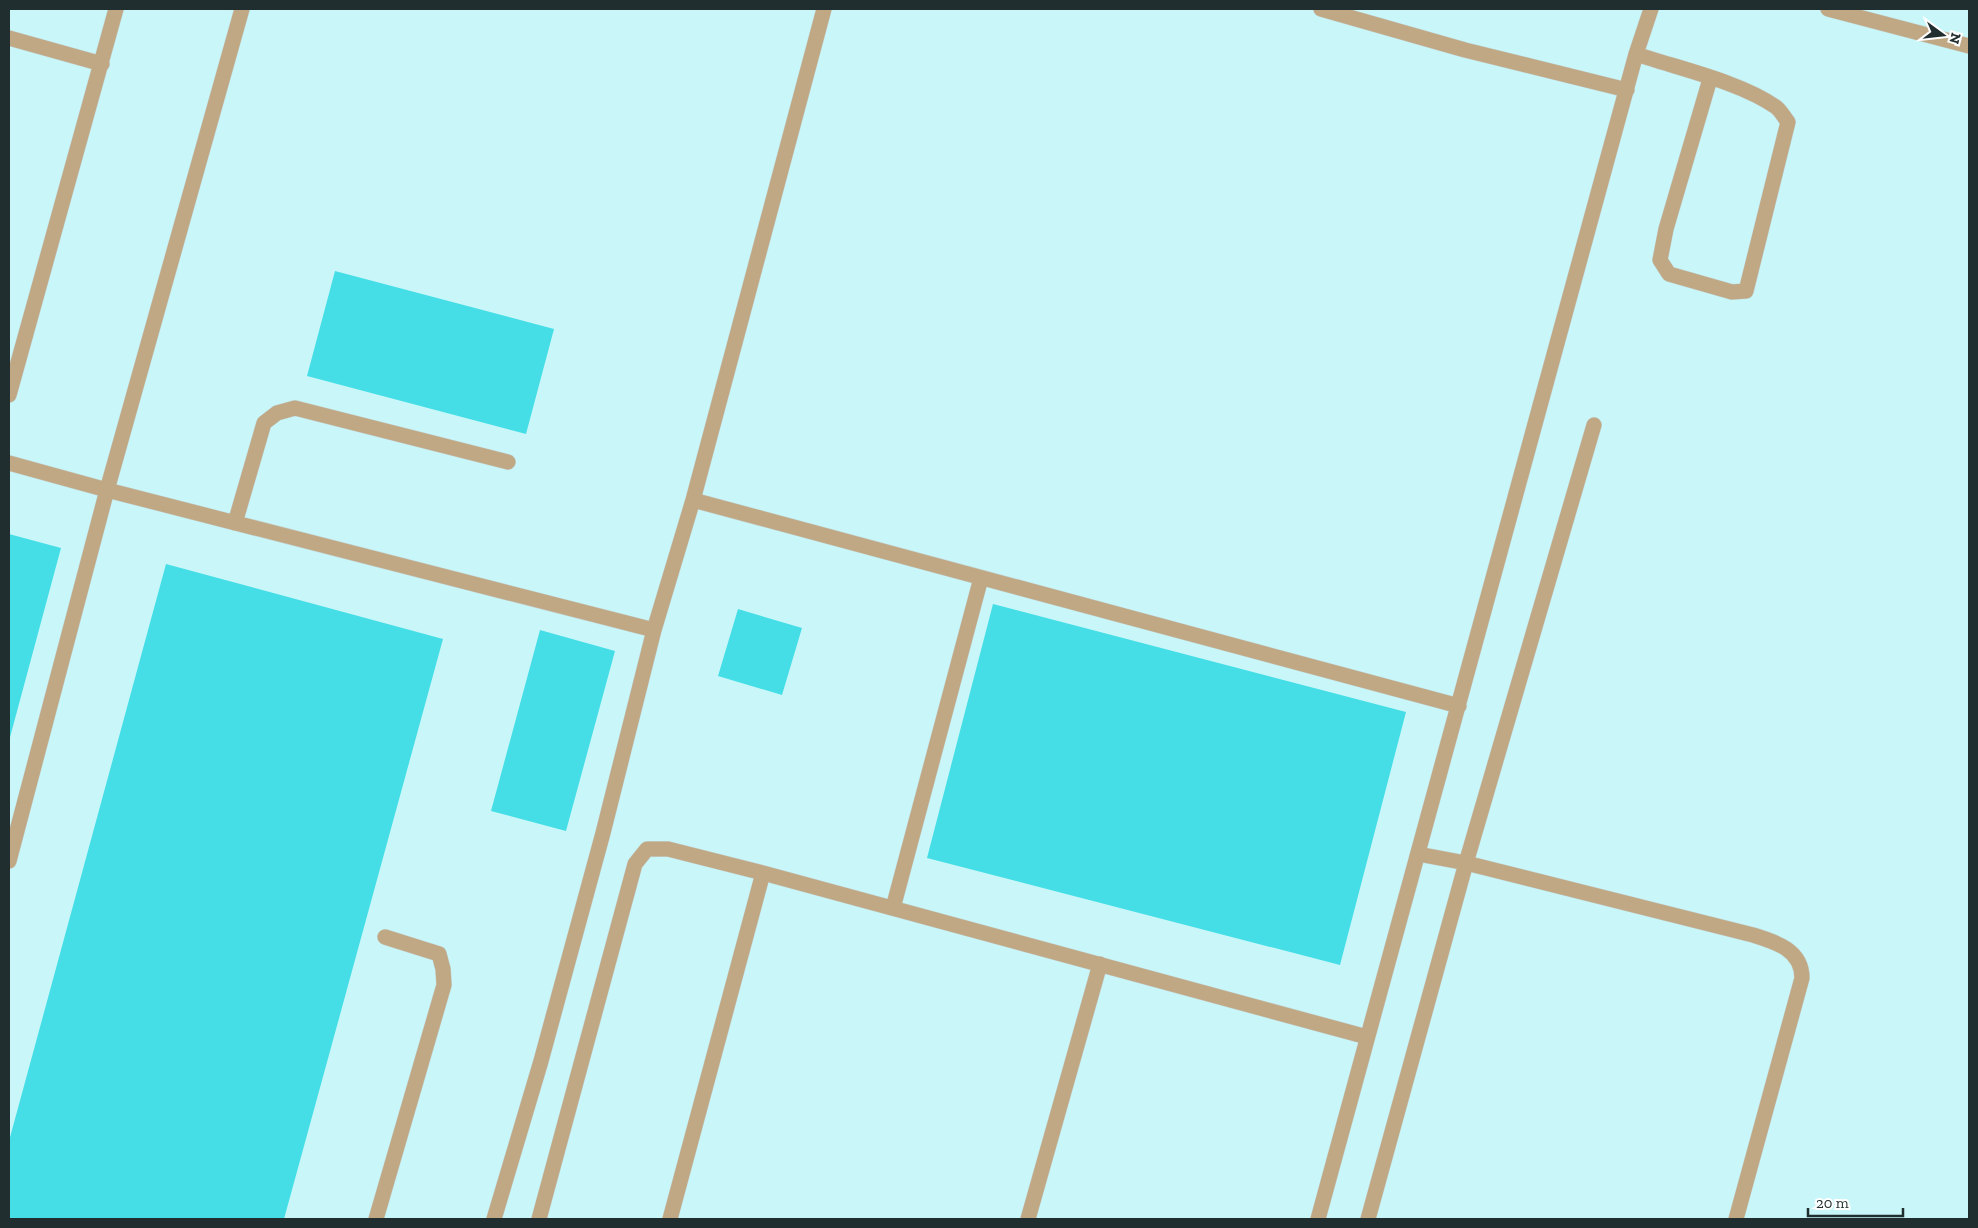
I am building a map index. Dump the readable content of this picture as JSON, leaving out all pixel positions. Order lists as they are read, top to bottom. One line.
{"scale_bar":"20 m","north":"right"}
